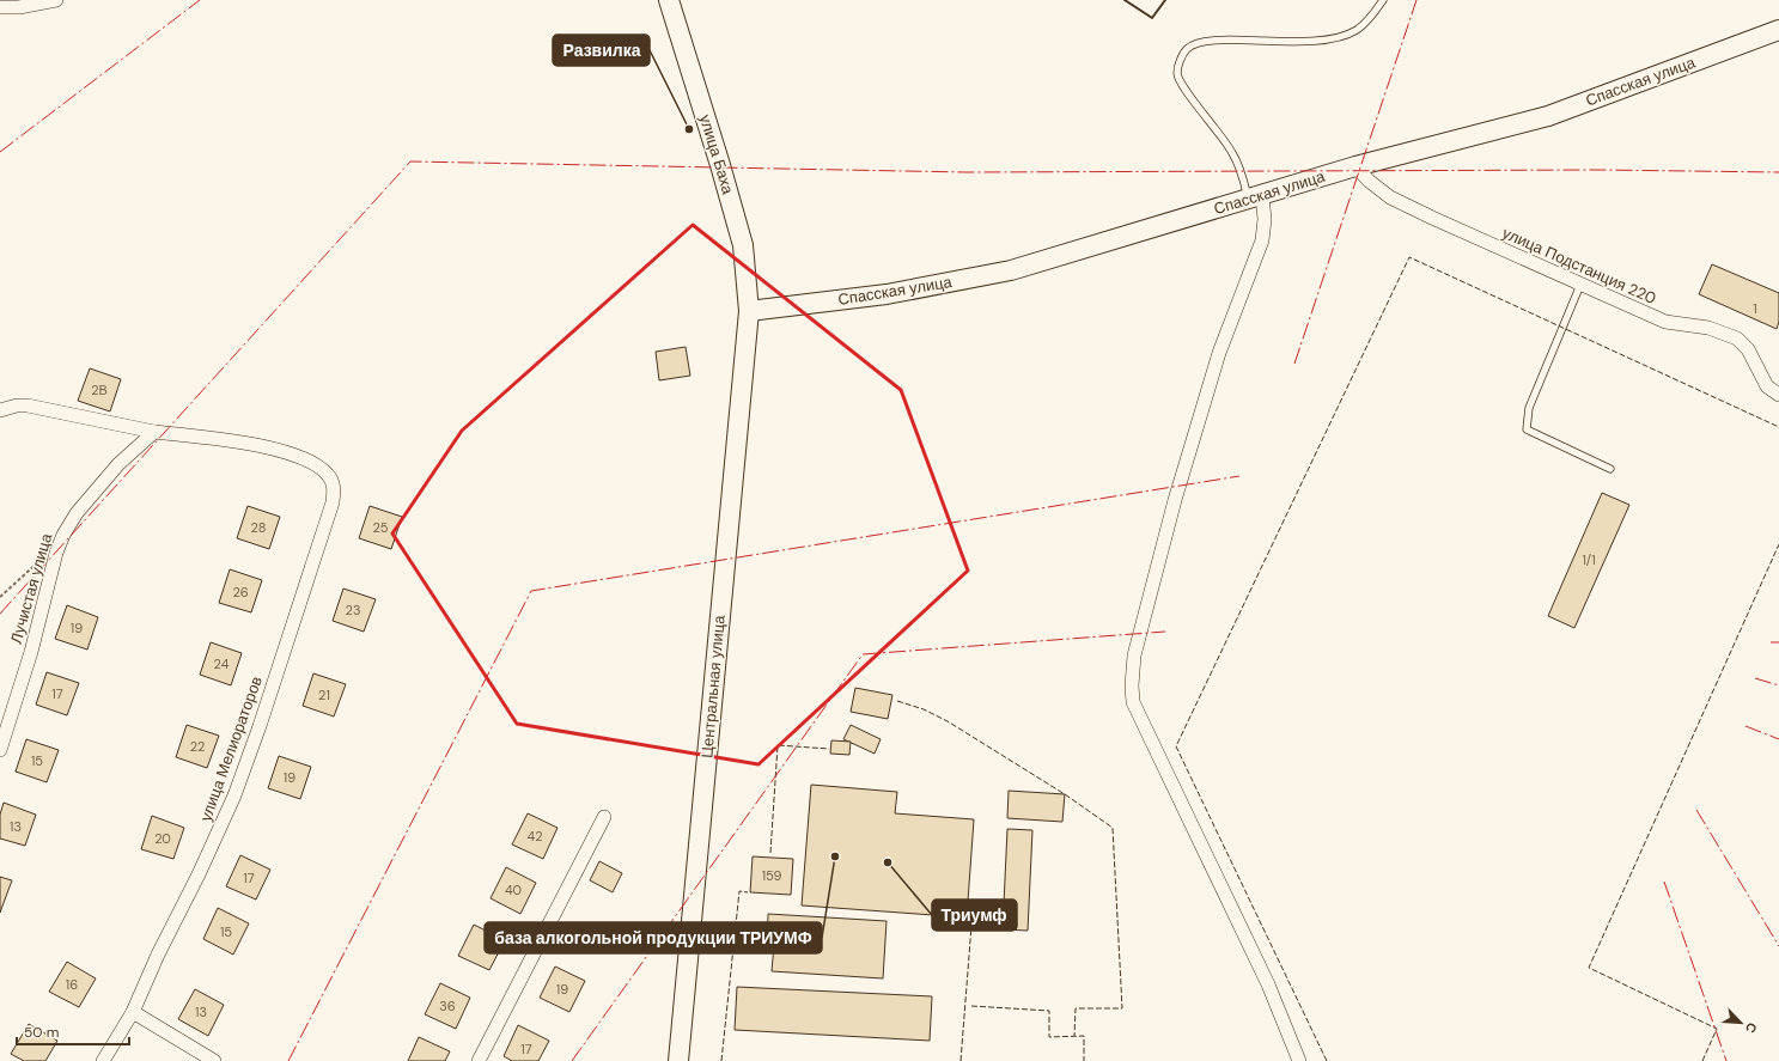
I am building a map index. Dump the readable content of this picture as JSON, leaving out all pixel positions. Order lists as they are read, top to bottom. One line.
{"streets":{"street":["Спасская улица","улица Баха","улица Подстанция 220","Лучистая улица","Центральная улица","улица Мелиораторов"]},"crossings":[["Спасская улица","улица Баха"],["Спасская улица","улица Подстанция 220"],["Спасская улица","Центральная улица"],["улица Баха","Центральная улица"],["Лучистая улица","улица Мелиораторов"]],"places":["Развилка","база алкогольной продукции ТРИУМФ","Триумф"],"house_numbers":["1","2В","28","25","1/1","26","23","19","24","17","21","22","15","19","13","42","20","159","17","40","15","16","19","36","13","17"],"scale_bar":"50 m","north":"bottom right"}
